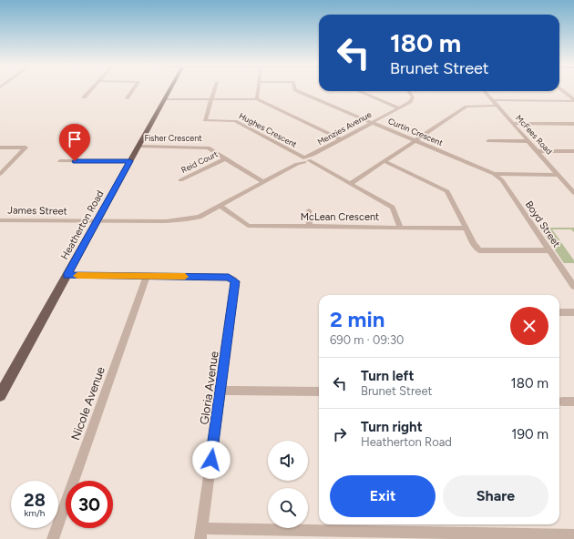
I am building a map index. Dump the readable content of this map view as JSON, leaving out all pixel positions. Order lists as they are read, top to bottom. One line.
{"streets":{"main road":["Heatherton Road"],"street":["Menzies Avenue","Hughes Crescent","Curtin Crescent","McFees Road","Fisher Crescent","Reid Court","James Street","McLean Crescent","Boyd Street","Gloria Avenue","Nicole Avenue"]},"crossings":[["Menzies Avenue","Hughes Crescent"],["Menzies Avenue","Curtin Crescent"],["Menzies Avenue","Fisher Crescent"],["Menzies Avenue","James Street"],["Menzies Avenue","McLean Crescent"],["Menzies Avenue","Heatherton Road"],["Hughes Crescent","McLean Crescent"],["Curtin Crescent","Boyd Street"],["Fisher Crescent","Reid Court"],["Fisher Crescent","Heatherton Road"],["James Street","Heatherton Road"],["Gloria Avenue","Nicole Avenue"]],"page":{"turn":["180 m","Brunet Street"],"heading":["2 min","690 m · 09:30"],"list":[{"name":"Turn left","note":"Brunet Street","value":"180 m"},{"name":"Turn right","note":"Heatherton Road","value":"190 m"}],"buttons":["Exit","Share"],"speed":"28 km/h","limit":"30"}}
